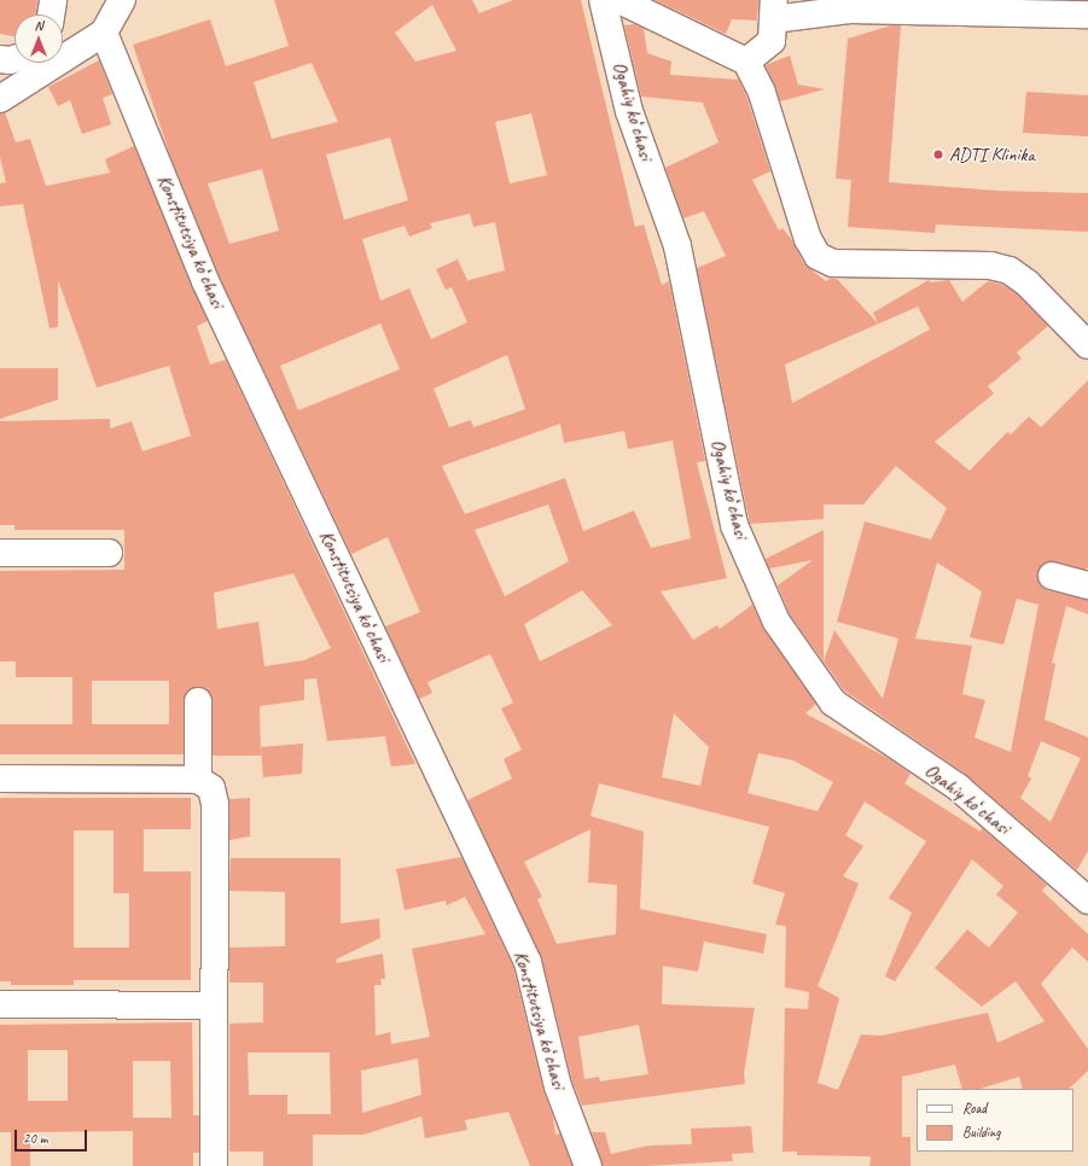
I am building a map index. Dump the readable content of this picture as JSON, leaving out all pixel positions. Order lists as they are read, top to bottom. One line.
{"streets":{"street":["Ogahiy koʻchasi","Konstitutsiya koʻchasi"]},"places":["ADTI Klinika"],"legend":["Road","Building"],"scale_bar":"20 m","north":"top"}
